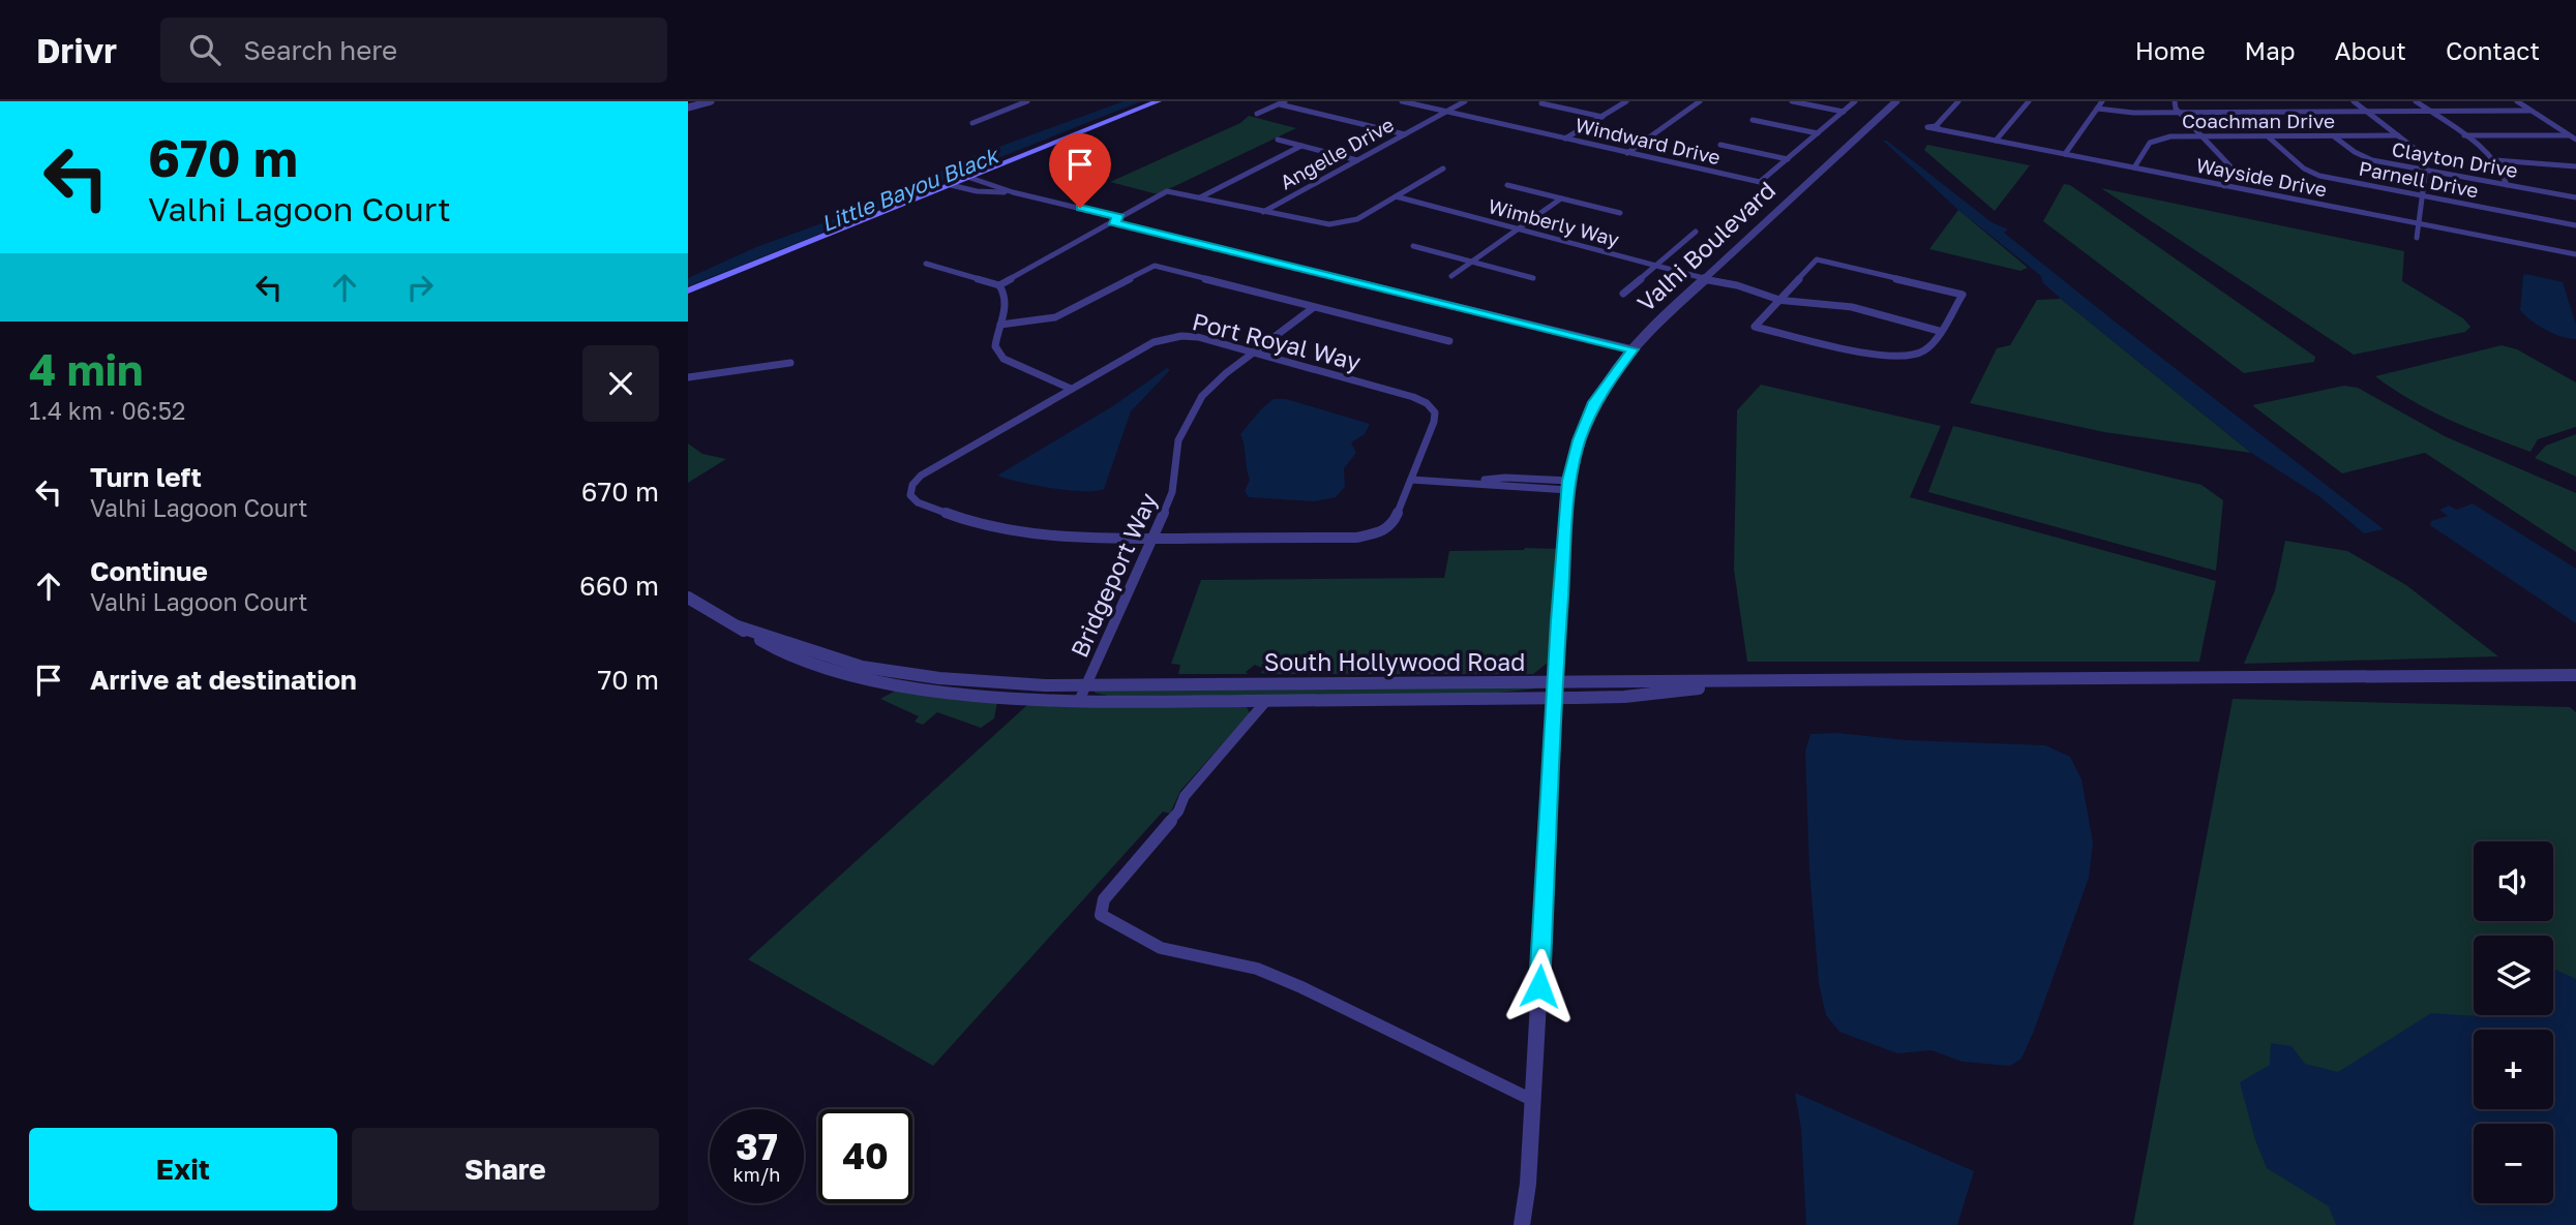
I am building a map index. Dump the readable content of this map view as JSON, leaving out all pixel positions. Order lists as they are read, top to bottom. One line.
{"streets":{"street":["Coachman Drive","Windward Drive","Angelle Drive","Clayton Drive","Wayside Drive","Parnell Drive","Wimberly Way","Valhi Boulevard","Port Royal Way","Bridgeport Way","South Hollywood Road"]},"crossings":[["Coachman Drive","Clayton Drive"],["Coachman Drive","Wayside Drive"],["Coachman Drive","Parnell Drive"],["Windward Drive","Angelle Drive"],["Wimberly Way","Valhi Boulevard"],["Valhi Boulevard","South Hollywood Road"],["Port Royal Way","Bridgeport Way"],["Bridgeport Way","South Hollywood Road"]],"water":["Little Bayou Black"],"page":{"header":"Drivr","search":"Search here","nav":["Home","Map","About","Contact"],"turn":["670 m","Valhi Lagoon Court"],"heading":["4 min","1.4 km · 06:52"],"list":[{"name":"Turn left","note":"Valhi Lagoon Court","value":"670 m"},{"name":"Continue","note":"Valhi Lagoon Court","value":"660 m"},{"name":"Arrive at destination","value":"70 m"}],"map_buttons":["+","−"],"speed":"37 km/h","limit":"40","buttons":["Exit","Share"]}}
